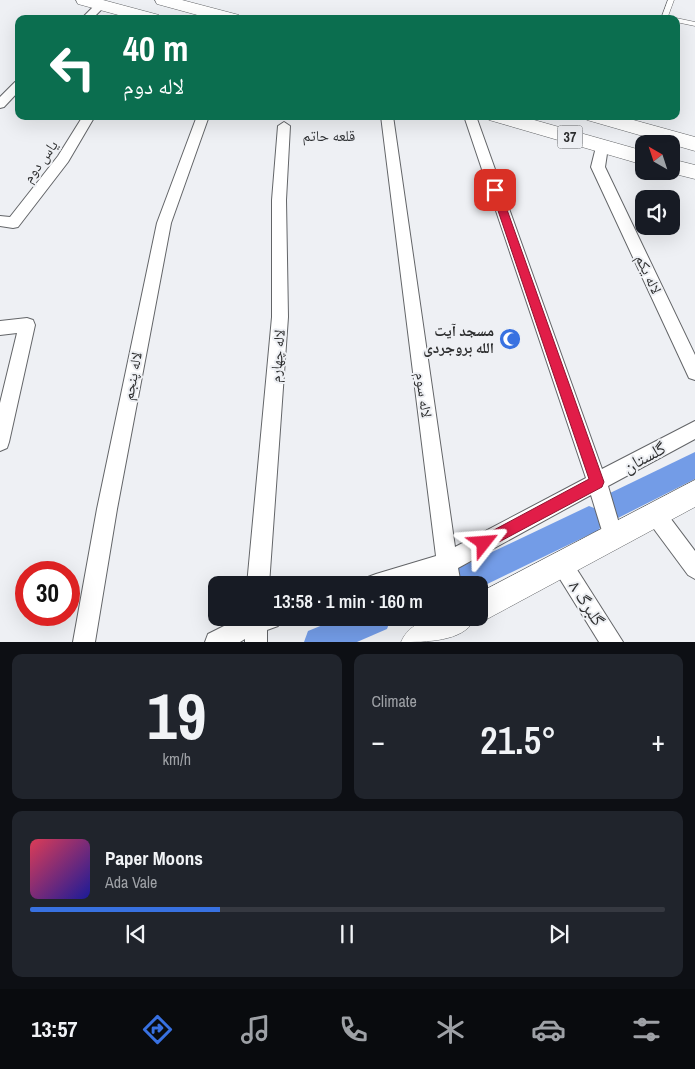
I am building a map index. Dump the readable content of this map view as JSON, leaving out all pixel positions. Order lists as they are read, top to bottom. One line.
{"streets":{"highway":["37"],"street":["یاس دوم","لاله یکم","لاله چهارم","لاله پنجم","لاله سوم","گلستان","گلبرگ ۸"]},"crossings":[["37","لاله یکم"],["لاله سوم","گلستان"]],"districts":["قلعه حاتم"],"places":{"mosque":["مسجد آیت الله بروجردی"]},"north":"top left","page":{"turn":["40 m","لاله دوم"],"limit":"30","trip":"13:58 · 1 min · 160 m","tile":[["19","km/h"],"Climate"],"heat":["−","21.5°","+"],"song":["Paper Moons","Ada Vale"],"tabs":"13:57"}}
